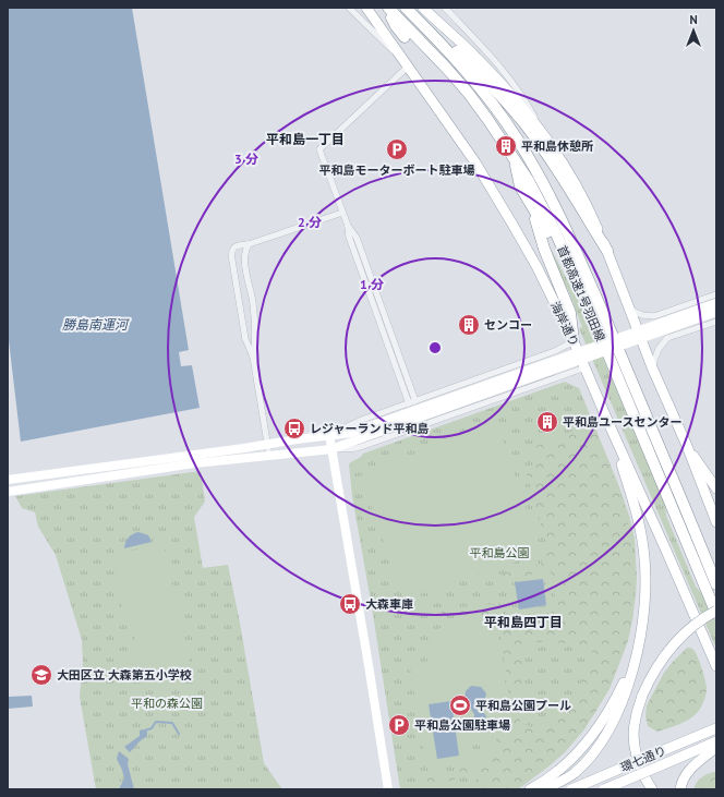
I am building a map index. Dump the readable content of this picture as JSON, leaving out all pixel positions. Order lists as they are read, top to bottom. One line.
{"streets":{"highway":["首都高速1号羽田線"],"main road":["海岸通り","環七通り"]},"districts":["平和島一丁目","平和島四丁目"],"water":["勝島南運河"],"parks":["平和島公園","平和の森公園"],"places":{"building":["平和島休憩所","センコー","平和島ユースセンター"],"parking":["平和島モーターボート駐車場","平和島公園駐車場"],"bus stop":["レジャーランド平和島","大森車庫"],"school or university":["大田区立 大森第五小学校"],"sports":["平和島公園プール"]},"north":"top","rings":["3 分","2 分","1 分"]}
